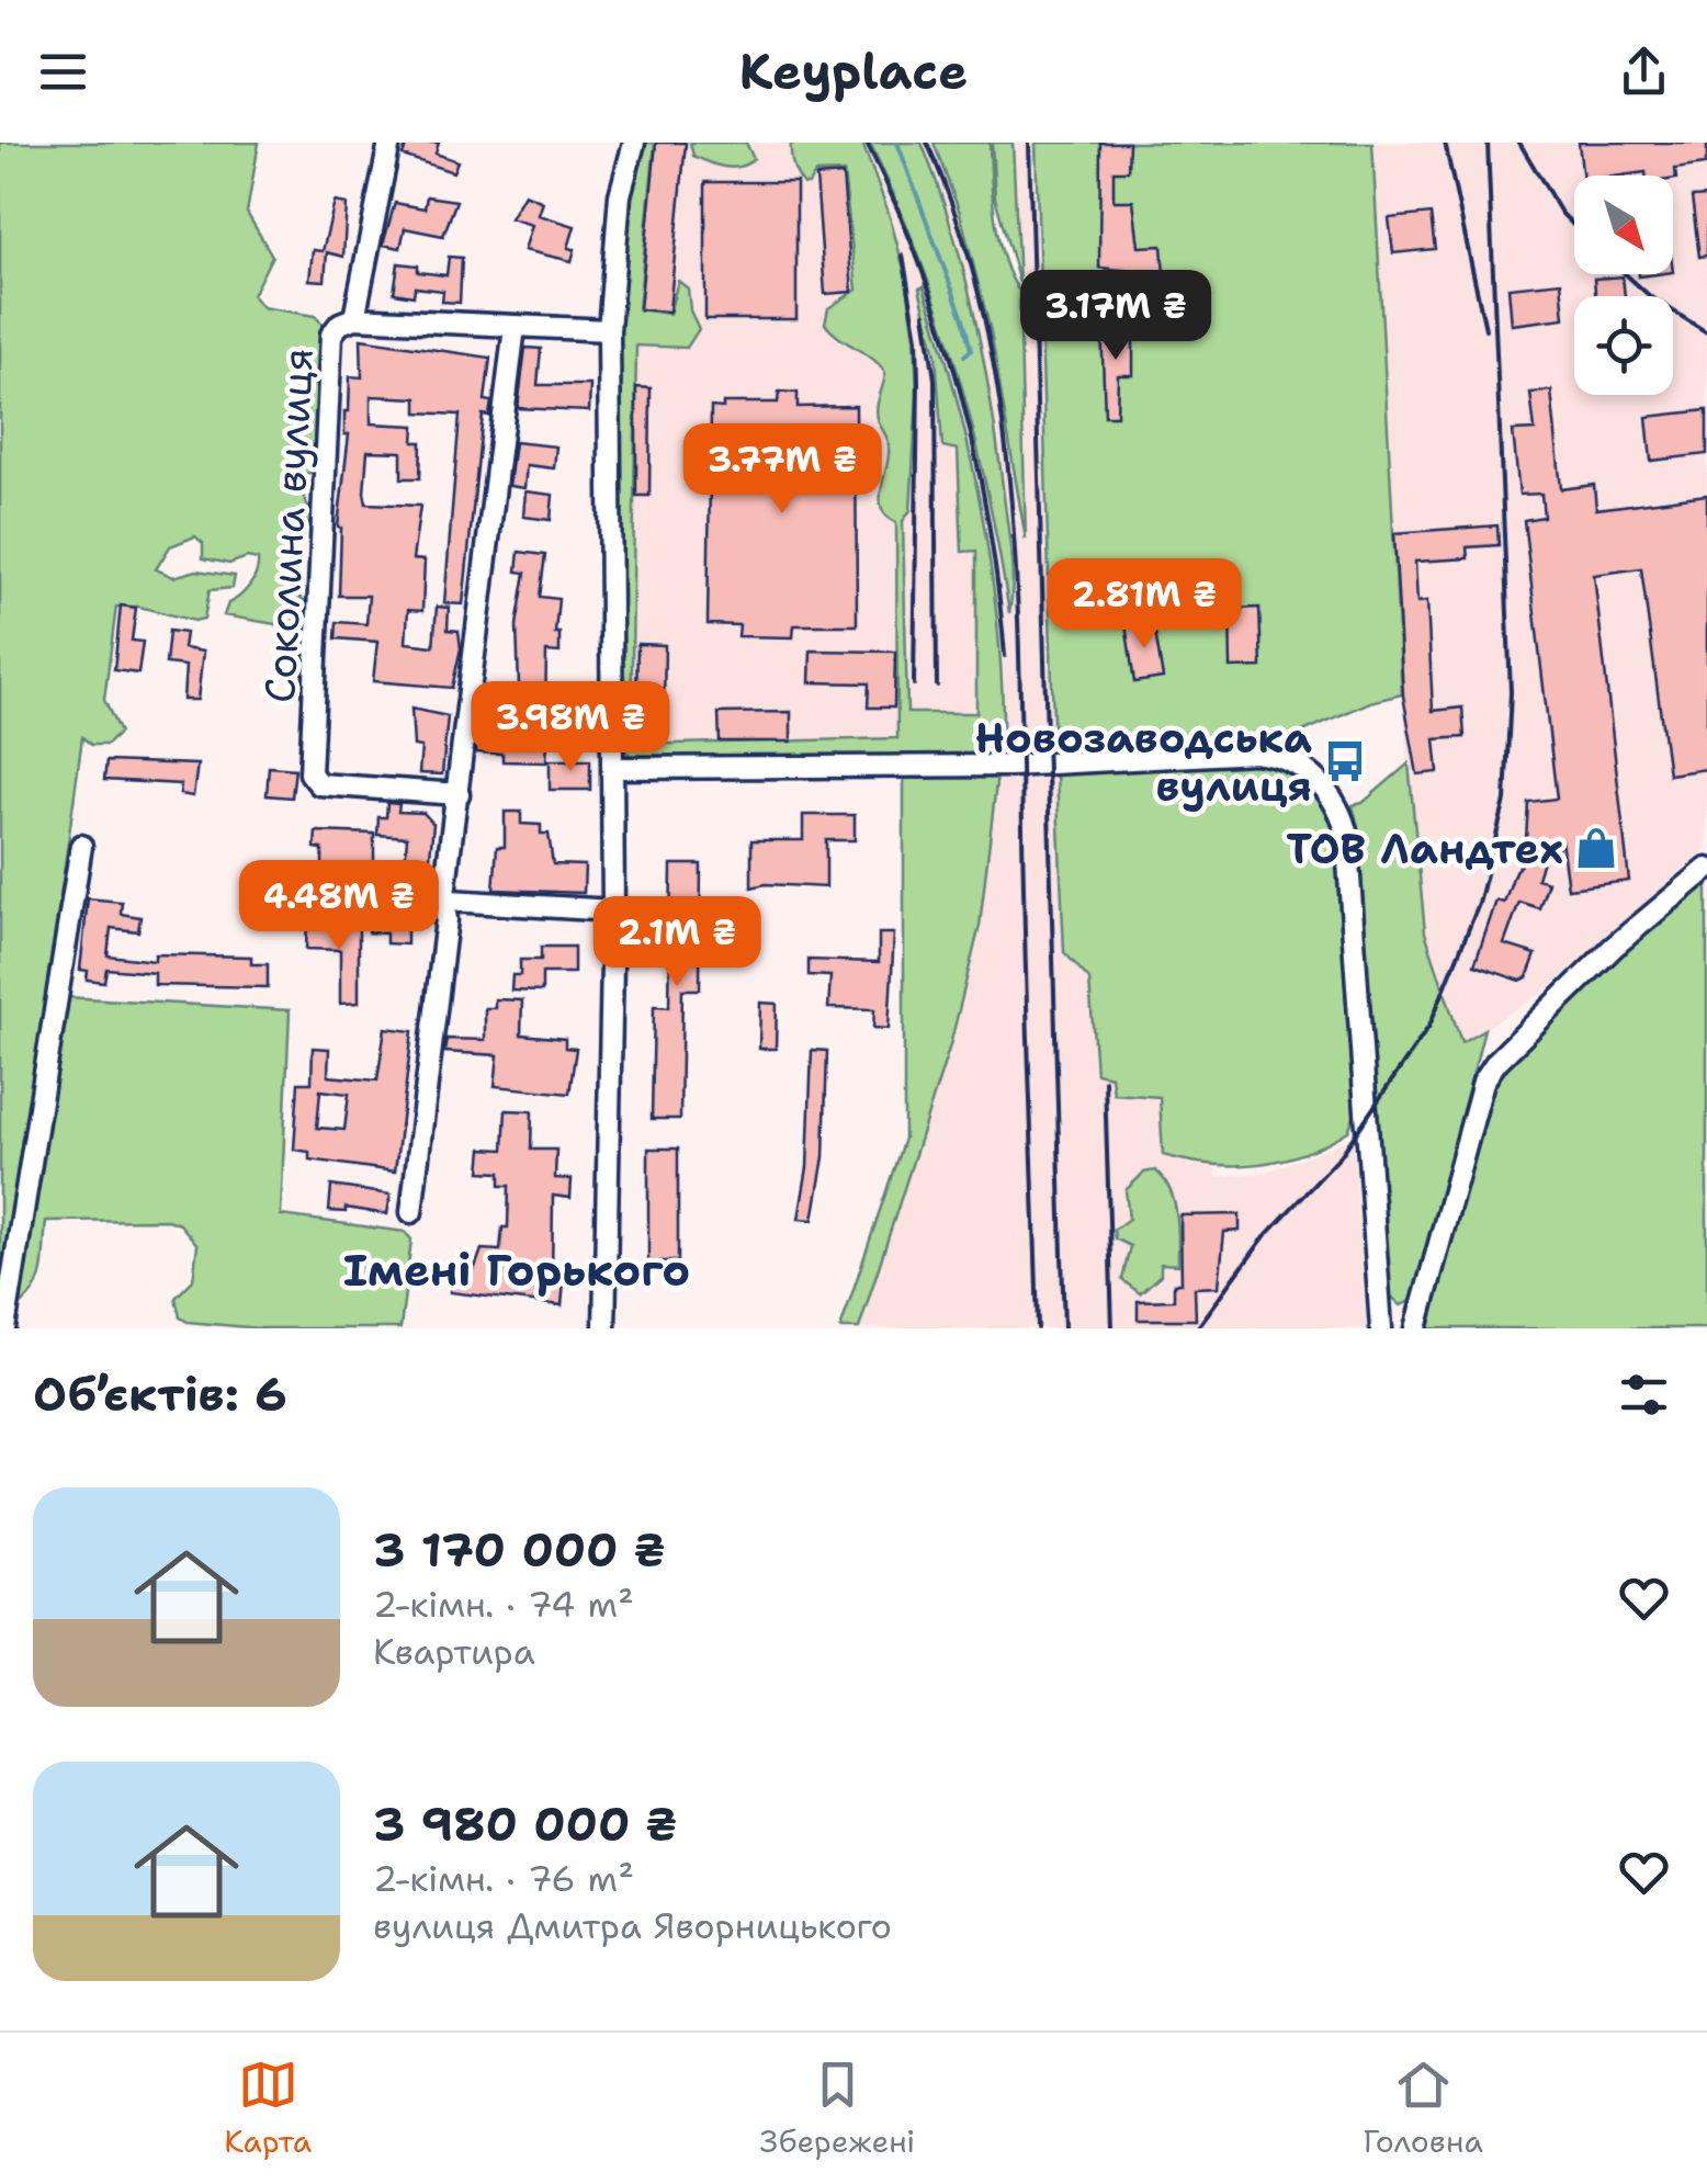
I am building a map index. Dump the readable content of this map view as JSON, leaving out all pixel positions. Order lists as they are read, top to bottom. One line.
{"streets":{"street":["Соколина вулиця"]},"districts":["Імені Горького"],"places":{"bus stop":["Новозаводська вулиця"],"shop":["ТОВ Ландтех"]},"north":"bottom right","page":{"header":"Keyplace","price":["3.17M ₴","3.77M ₴","2.81M ₴","3.98M ₴","4.48M ₴","2.1M ₴"],"heading":"Об’єктів: 6","list":[{"name":"3 170 000 ₴","note":"2-кімн. · 74 m² · Квартира"},{"name":"3 980 000 ₴","note":"2-кімн. · 76 m² · вулиця Дмитра Яворницького"}],"tabs":["Карта","Збережені","Головна"]}}
